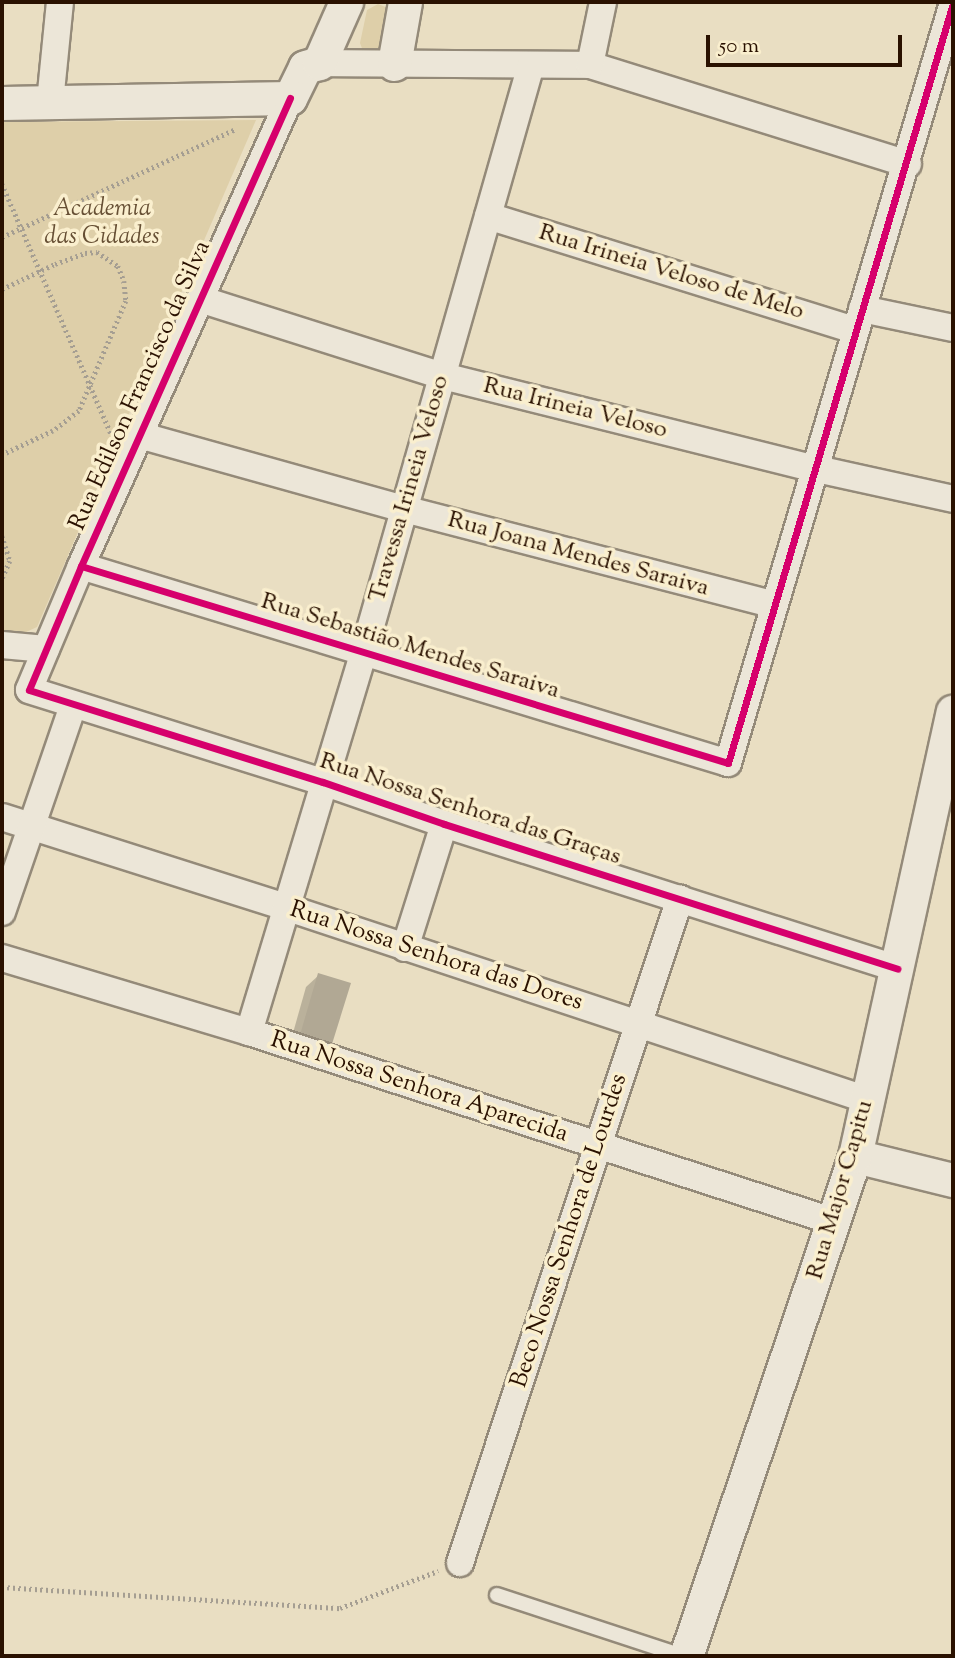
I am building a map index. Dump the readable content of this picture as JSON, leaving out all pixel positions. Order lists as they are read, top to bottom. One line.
{"streets":{"street":["Rua Irineia Veloso de Melo","Rua Edilson Francisco da Silva","Rua Irineia Veloso","Travessa Irineia Veloso","Rua Joana Mendes Saraiva","Rua Sebastião Mendes Saraiva","Rua Nossa Senhora das Graças","Rua Nossa Senhora das Dores","Rua Nossa Senhora Aparecida","Rua Major Capitu","Beco Nossa Senhora de Lourdes"]},"crossings":[["Rua Irineia Veloso de Melo","Travessa Irineia Veloso"],["Rua Edilson Francisco da Silva","Rua Irineia Veloso"],["Rua Edilson Francisco da Silva","Rua Joana Mendes Saraiva"],["Rua Edilson Francisco da Silva","Rua Sebastião Mendes Saraiva"],["Rua Edilson Francisco da Silva","Rua Nossa Senhora das Graças"],["Rua Irineia Veloso","Travessa Irineia Veloso"],["Travessa Irineia Veloso","Rua Joana Mendes Saraiva"],["Travessa Irineia Veloso","Rua Sebastião Mendes Saraiva"],["Travessa Irineia Veloso","Rua Nossa Senhora das Graças"],["Travessa Irineia Veloso","Rua Nossa Senhora das Dores"],["Travessa Irineia Veloso","Rua Nossa Senhora Aparecida"],["Rua Joana Mendes Saraiva","Rua Sebastião Mendes Saraiva"],["Rua Nossa Senhora das Graças","Rua Major Capitu"],["Rua Nossa Senhora das Graças","Beco Nossa Senhora de Lourdes"],["Rua Nossa Senhora das Dores","Rua Major Capitu"],["Rua Nossa Senhora das Dores","Beco Nossa Senhora de Lourdes"],["Rua Nossa Senhora Aparecida","Rua Major Capitu"],["Rua Nossa Senhora Aparecida","Beco Nossa Senhora de Lourdes"]],"parks":["Academia das Cidades"],"scale_bar":"50 m"}
